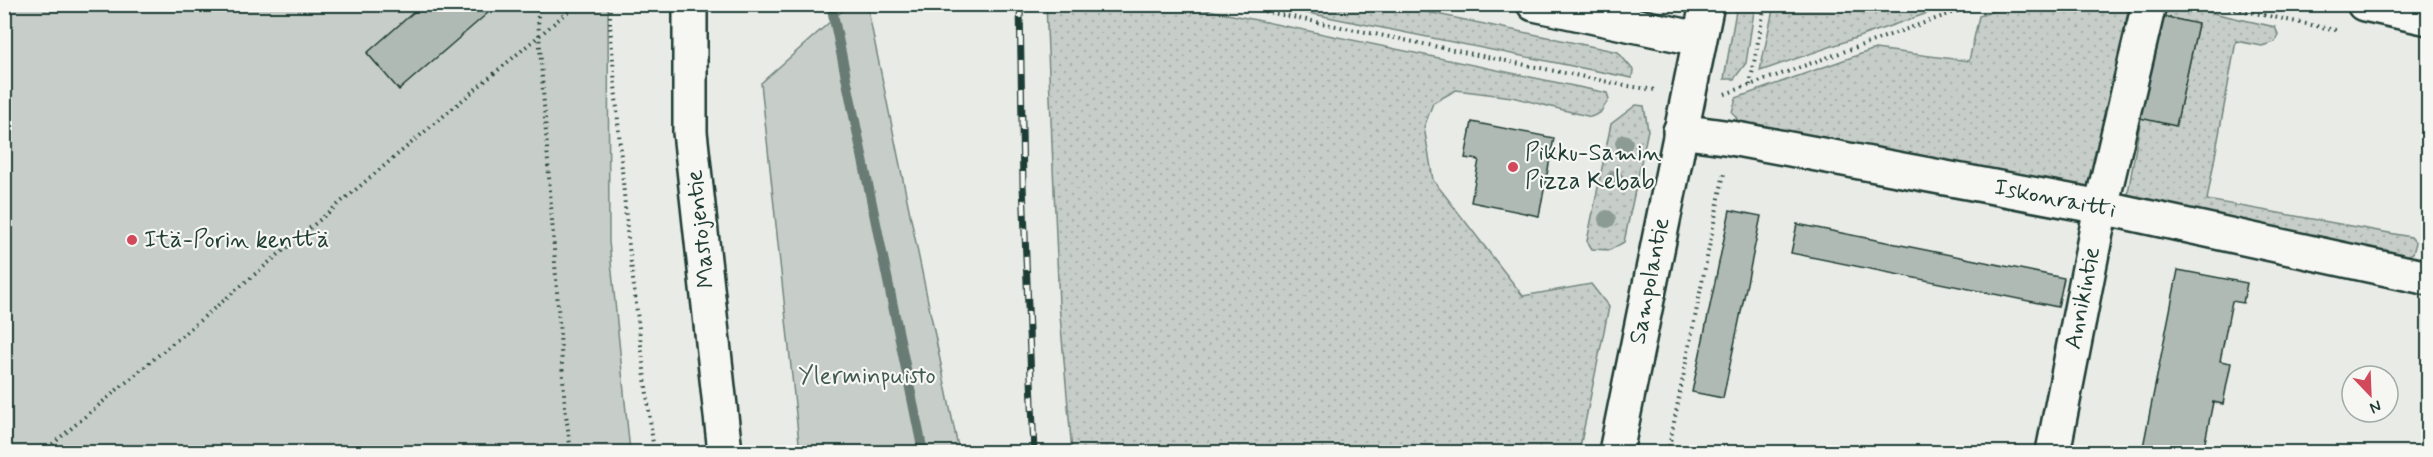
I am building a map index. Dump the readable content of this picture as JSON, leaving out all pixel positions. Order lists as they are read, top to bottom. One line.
{"streets":{"street":["Iskonraitti","Mastojentie","Sampolantie","Annikintie"]},"crossings":[["Iskonraitti","Sampolantie"],["Iskonraitti","Annikintie"]],"parks":["Ylerminpuisto"],"places":["Pikku-Samin Pizza Kebab","Itä-Porin kenttä"],"north":"bottom right"}
